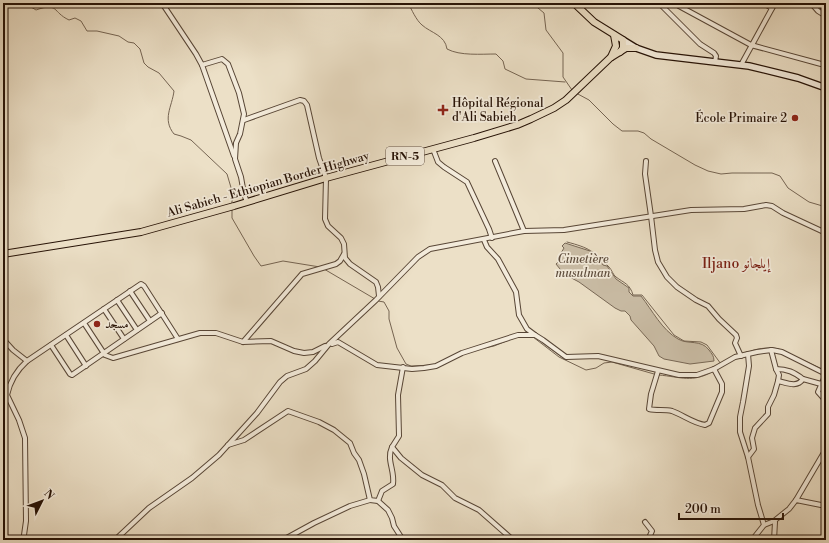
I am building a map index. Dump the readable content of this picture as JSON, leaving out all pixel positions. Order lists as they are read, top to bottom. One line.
{"streets":{"main road":["RN-5","Ali Sabieh - Ethiopian Border Highway"]},"crossings":[["RN-5","Ali Sabieh - Ethiopian Border Highway"]],"districts":["Iljano إيلجانو"],"parks":["Cimetière musulman"],"places":{"health":["Hôpital Régional d'Ali Sabieh"],"other":["École Primaire 2","مسجد"]},"scale_bar":"200 m","north":"top right"}
